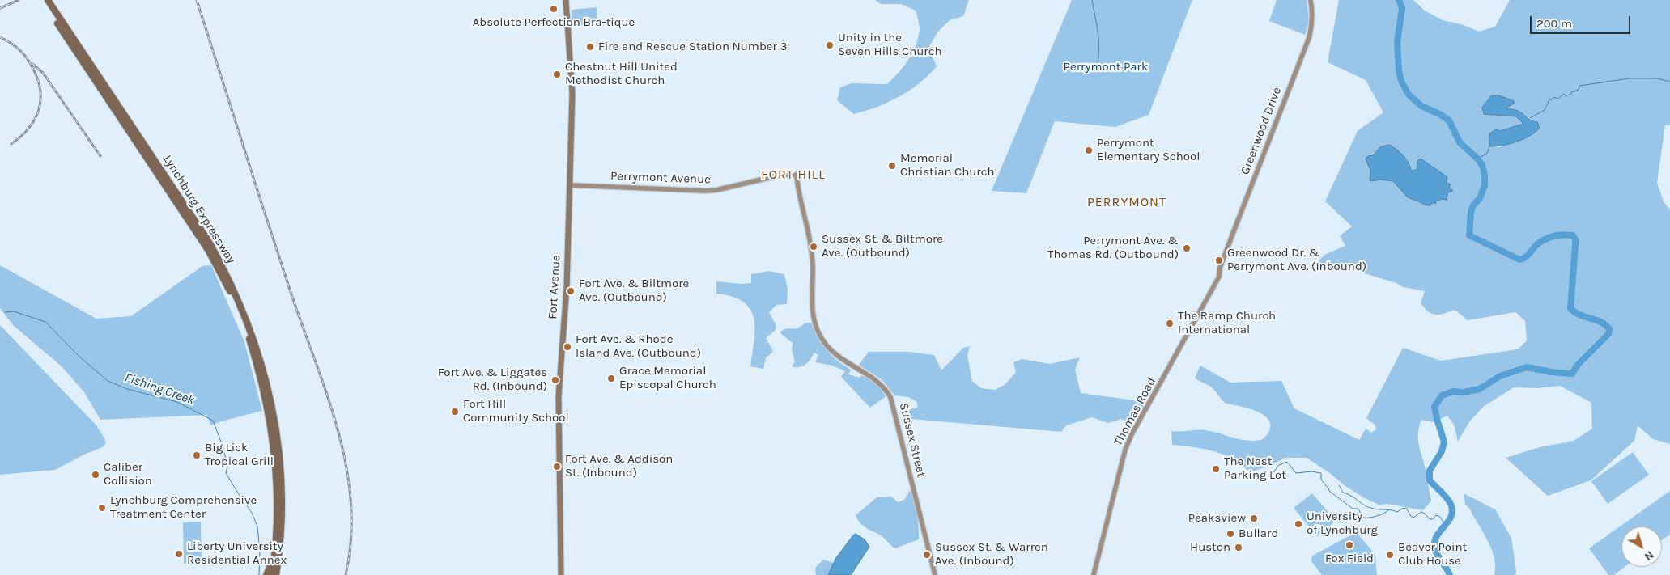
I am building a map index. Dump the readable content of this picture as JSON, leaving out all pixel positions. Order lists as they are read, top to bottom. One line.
{"streets":{"highway":["Lynchburg Expressway"],"main road":["Fort Avenue"],"street":["Greenwood Drive","Perrymont Avenue","Thomas Road","Sussex Street"]},"crossings":[["Greenwood Drive","Thomas Road"],["Perrymont Avenue","Fort Avenue"],["Perrymont Avenue","Sussex Street"]],"districts":["FORT HILL","PERRYMONT"],"water":["Fishing Creek"],"parks":["Perrymont Park"],"places":["Absolute Perfection Bra-tique","Unity in the Seven Hills Church","Fire and Rescue Station Number 3","Chestnut Hill United Methodist Church","Perrymont Elementary School","Memorial Christian Church","Sussex St. & Biltmore Ave. (Outbound)","Perrymont Ave. & Thomas Rd. (Outbound)","Greenwood Dr. & Perrymont Ave. (Inbound)","Fort Ave. & Biltmore Ave. (Outbound)","The Ramp Church International","Fort Ave. & Rhode Island Ave. (Outbound)","Grace Memorial Episcopal Church","Fort Ave. & Liggates Rd. (Inbound)","Fort Hill Community School","Big Lick Tropical Grill","Fort Ave. & Addison St. (Inbound)","The Nest Parking Lot","Caliber Collision","Lynchburg Comprehensive Treatment Center","Peaksview","University of Lynchburg","Bullard","Fox Field","Huston","Liberty University Residential Annex","Sussex St. & Warren Ave. (Inbound)","Beaver Point Club House"],"scale_bar":"200 m","north":"bottom right"}
